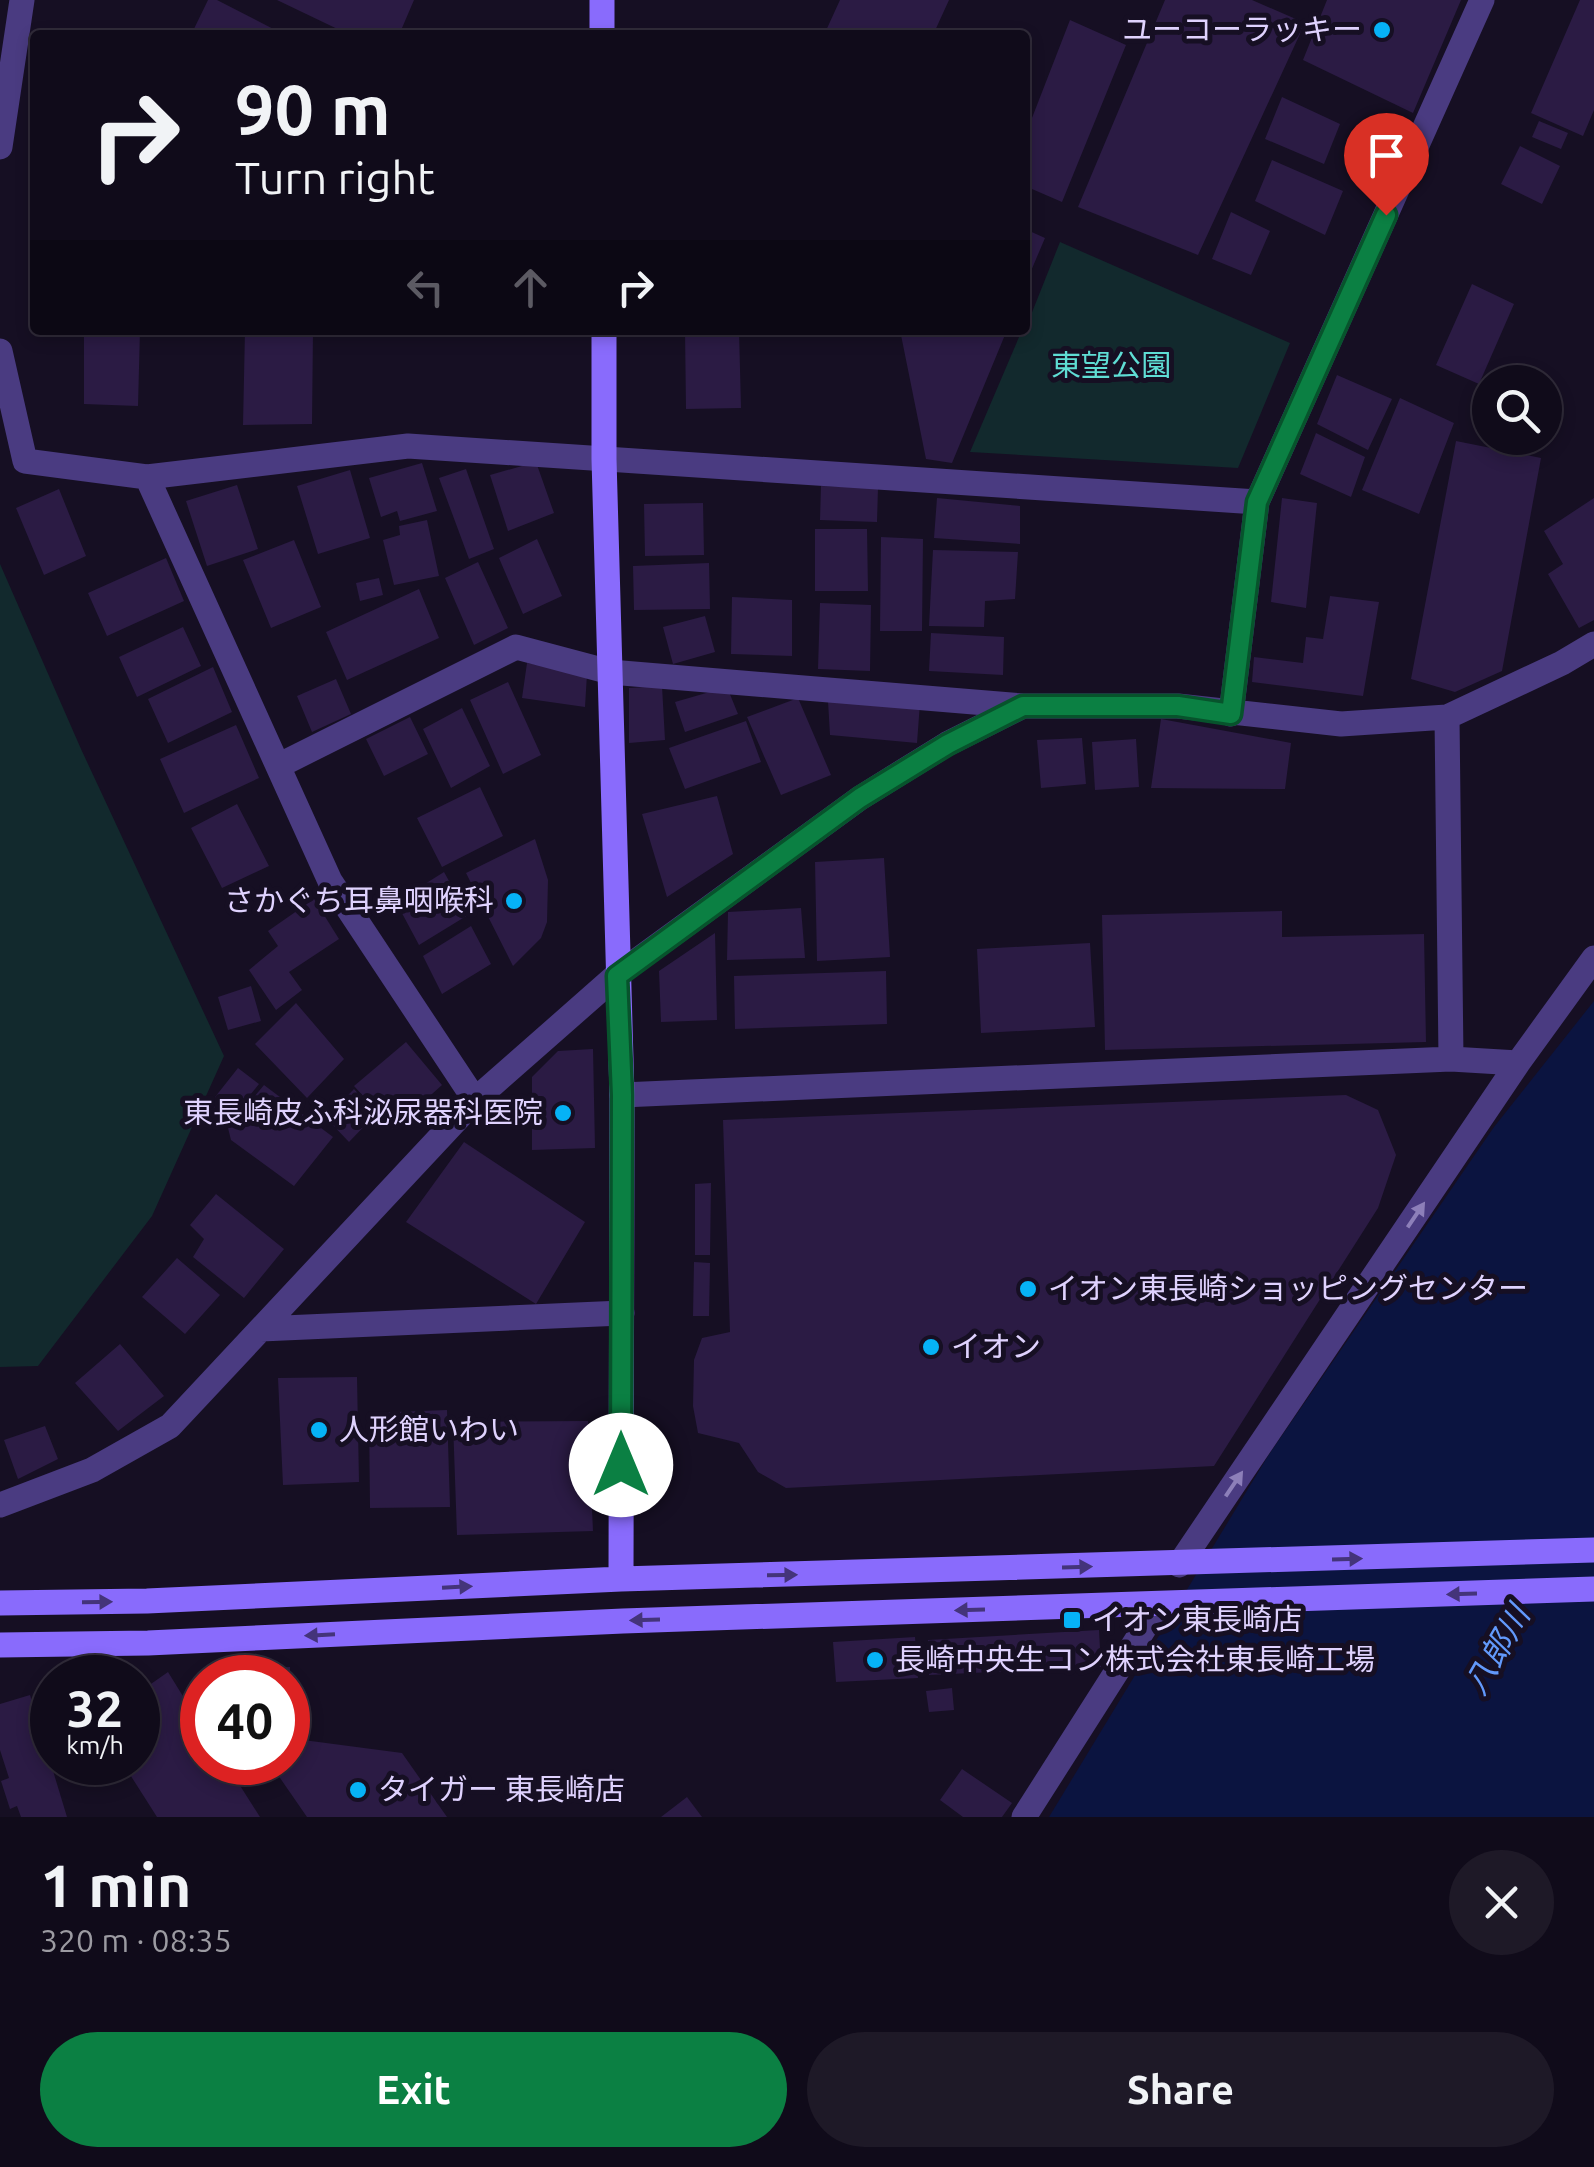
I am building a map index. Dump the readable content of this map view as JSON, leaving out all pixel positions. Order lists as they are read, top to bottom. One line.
{"water":["八郎川"],"parks":["東望公園"],"places":{"other":["ユーコーラッキー","さかぐち耳鼻咽喉科","東長崎皮ふ科泌尿器科医院","イオン東長崎ショッピングセンター","イオン","人形館いわい","長崎中央生コン株式会社東長崎工場","タイガー 東長崎店"],"transit":["イオン東長崎店"]},"page":{"turn":["90 m","Turn right"],"speed":"32 km/h","limit":"40","heading":["1 min","320 m · 08:35"],"buttons":["Exit","Share"]}}
